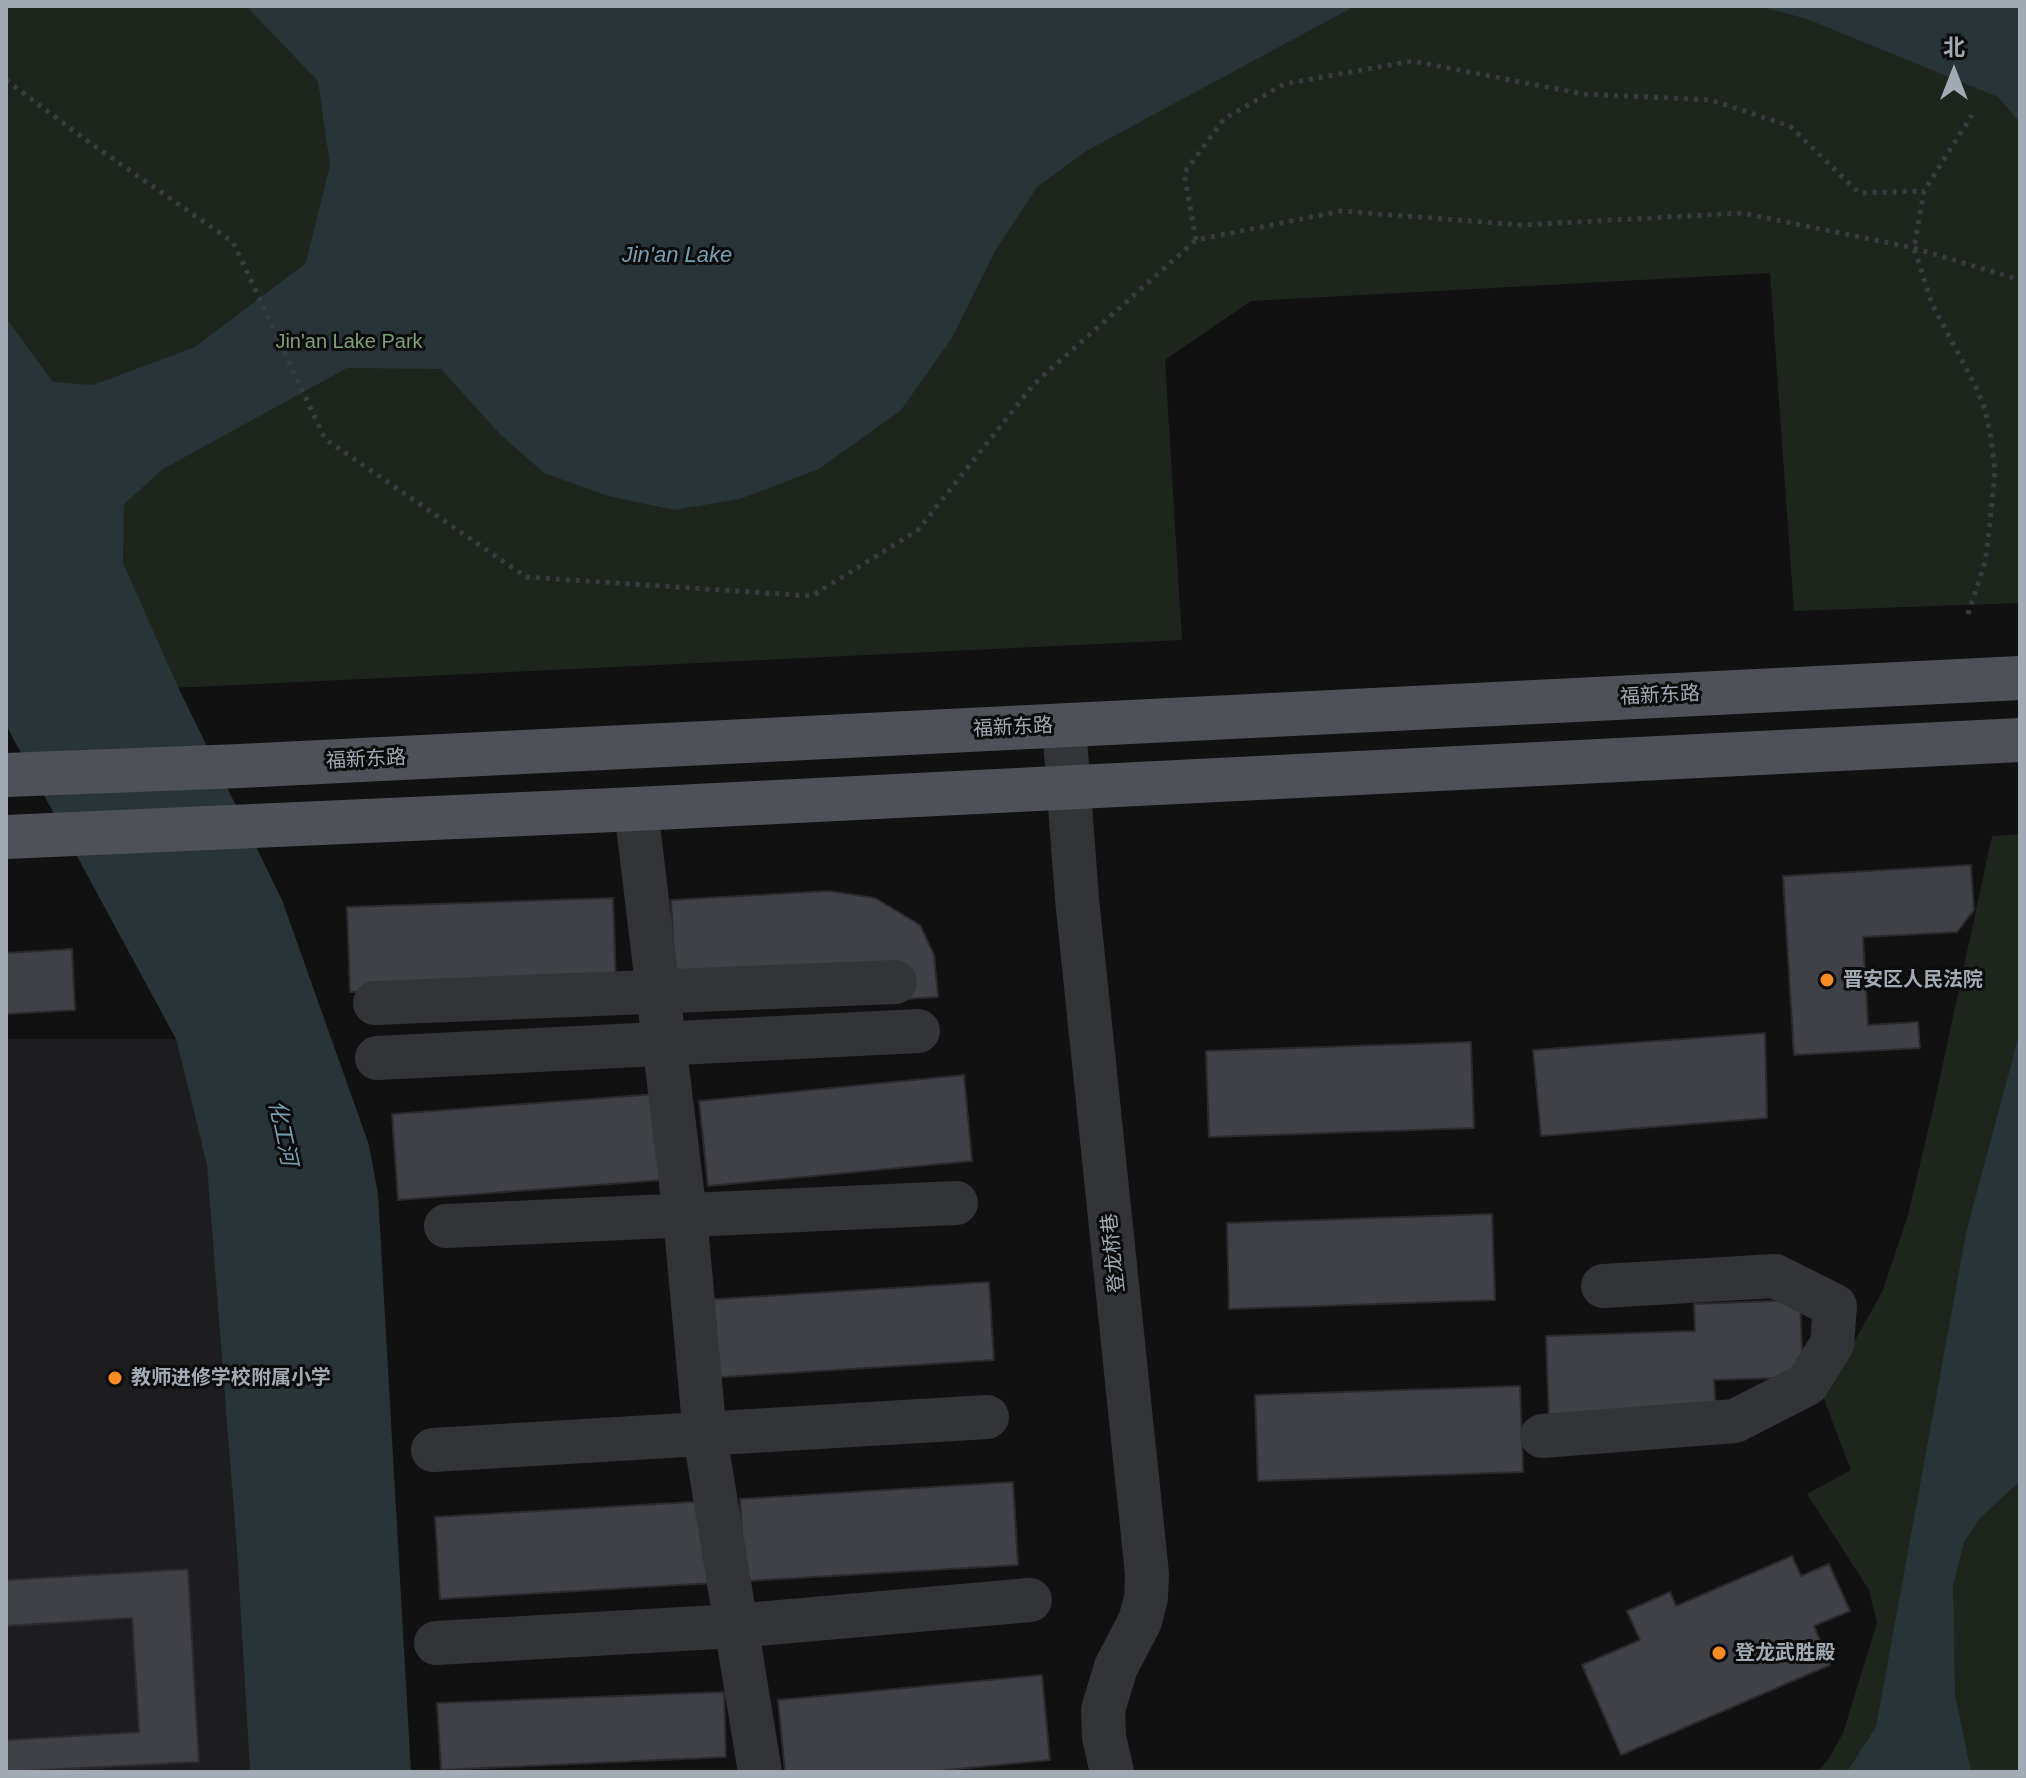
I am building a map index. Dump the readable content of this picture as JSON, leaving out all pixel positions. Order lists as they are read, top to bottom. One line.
{"streets":{"main road":["福新东路"],"street":["登龙桥巷"]},"crossings":[["福新东路","登龙桥巷"]],"water":["Jin'an Lake","化工河"],"parks":["Jin'an Lake Park"],"places":["晋安区人民法院","教师进修学校附属小学","登龙武胜殿"],"north":"top"}
